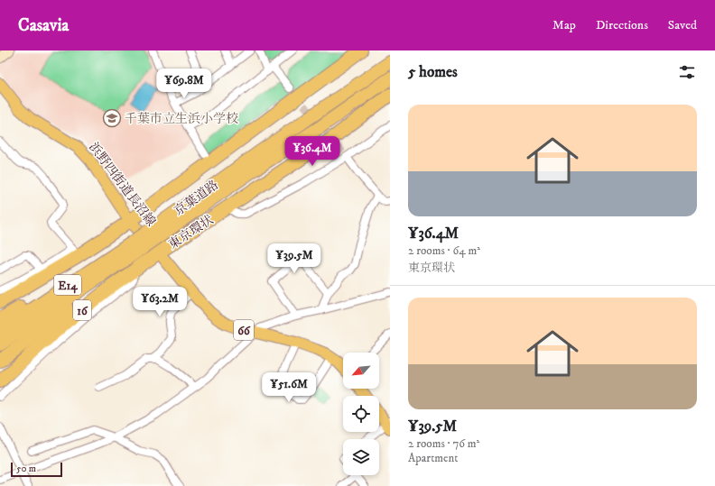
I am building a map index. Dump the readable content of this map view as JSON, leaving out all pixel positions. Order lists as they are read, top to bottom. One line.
{"streets":{"highway":["京葉道路","東京環状","E14","16"],"main road":["浜野四街道長沼線","66"]},"crossings":[["浜野四街道長沼線","東京環状"]],"places":{"school or university":["千葉市立生浜小学校"]},"scale_bar":"50 m","north":"bottom left","page":{"header":"Casavia","nav":["Map","Directions","Saved"],"heading":"5 homes","price":["¥69.8M","¥36.4M","¥39.5M","¥63.2M","¥51.6M"],"list":[{"name":"¥36.4M","note":"2 rooms · 64 m² · 東京環状"},{"name":"¥39.5M","note":"2 rooms · 76 m² · Apartment"}],"scale":"50 m"}}
